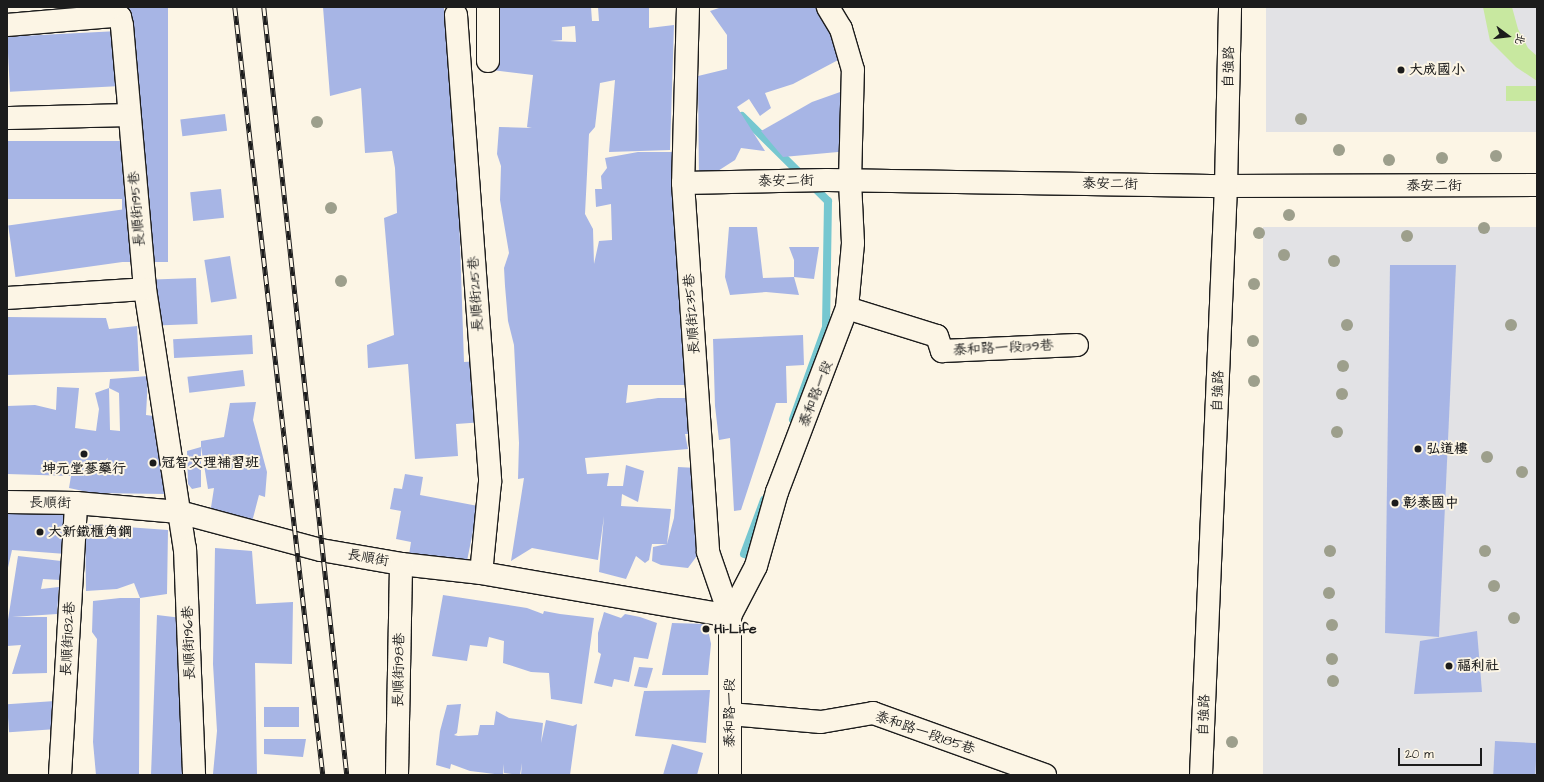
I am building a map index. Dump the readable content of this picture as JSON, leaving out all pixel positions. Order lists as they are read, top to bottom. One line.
{"streets":{"street":["自強路","泰安二街","長順街195巷","長順街215巷","長順街235巷","泰和路一段139巷","泰和路一段","長順街","長順街182巷","長順街196巷","長順街198巷","泰和路一段185巷"]},"crossings":[["自強路","泰安二街"],["泰安二街","長順街235巷"],["泰安二街","泰和路一段"],["長順街195巷","長順街"],["長順街195巷","長順街196巷"],["長順街215巷","長順街"],["長順街235巷","泰和路一段"],["長順街235巷","長順街"],["泰和路一段139巷","泰和路一段"],["泰和路一段","長順街"],["泰和路一段","泰和路一段185巷"],["長順街","長順街182巷"],["長順街","長順街196巷"],["長順街","長順街198巷"]],"places":["大成國小","弘道樓","坤元堂蔘藥行","冠智文理補習班","彰泰國中","大新鐵櫃角鋼","Hi-Life","福利社"],"scale_bar":"20 m","north":"right"}
